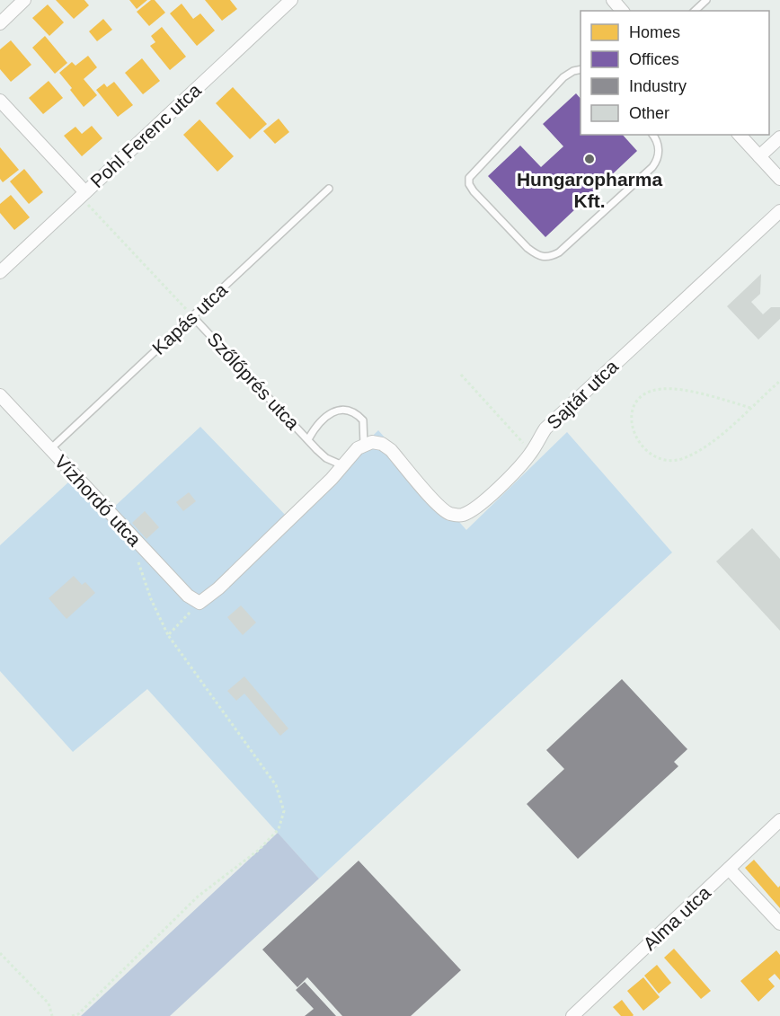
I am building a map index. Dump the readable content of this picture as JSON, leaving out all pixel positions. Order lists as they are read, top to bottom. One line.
{"streets":{"street":["Pohl Ferenc utca","Sajtár utca","Vízhordó utca","Alma utca"],"lane":["Kapás utca","Szőlőprés utca"]},"crossings":[["Pohl Ferenc utca","Szőlőprés utca"],["Kapás utca","Szőlőprés utca"],["Kapás utca","Vízhordó utca"],["Szőlőprés utca","Sajtár utca"]],"places":["Hungaropharma Kft."],"legend":["Homes","Offices","Industry","Other"]}
